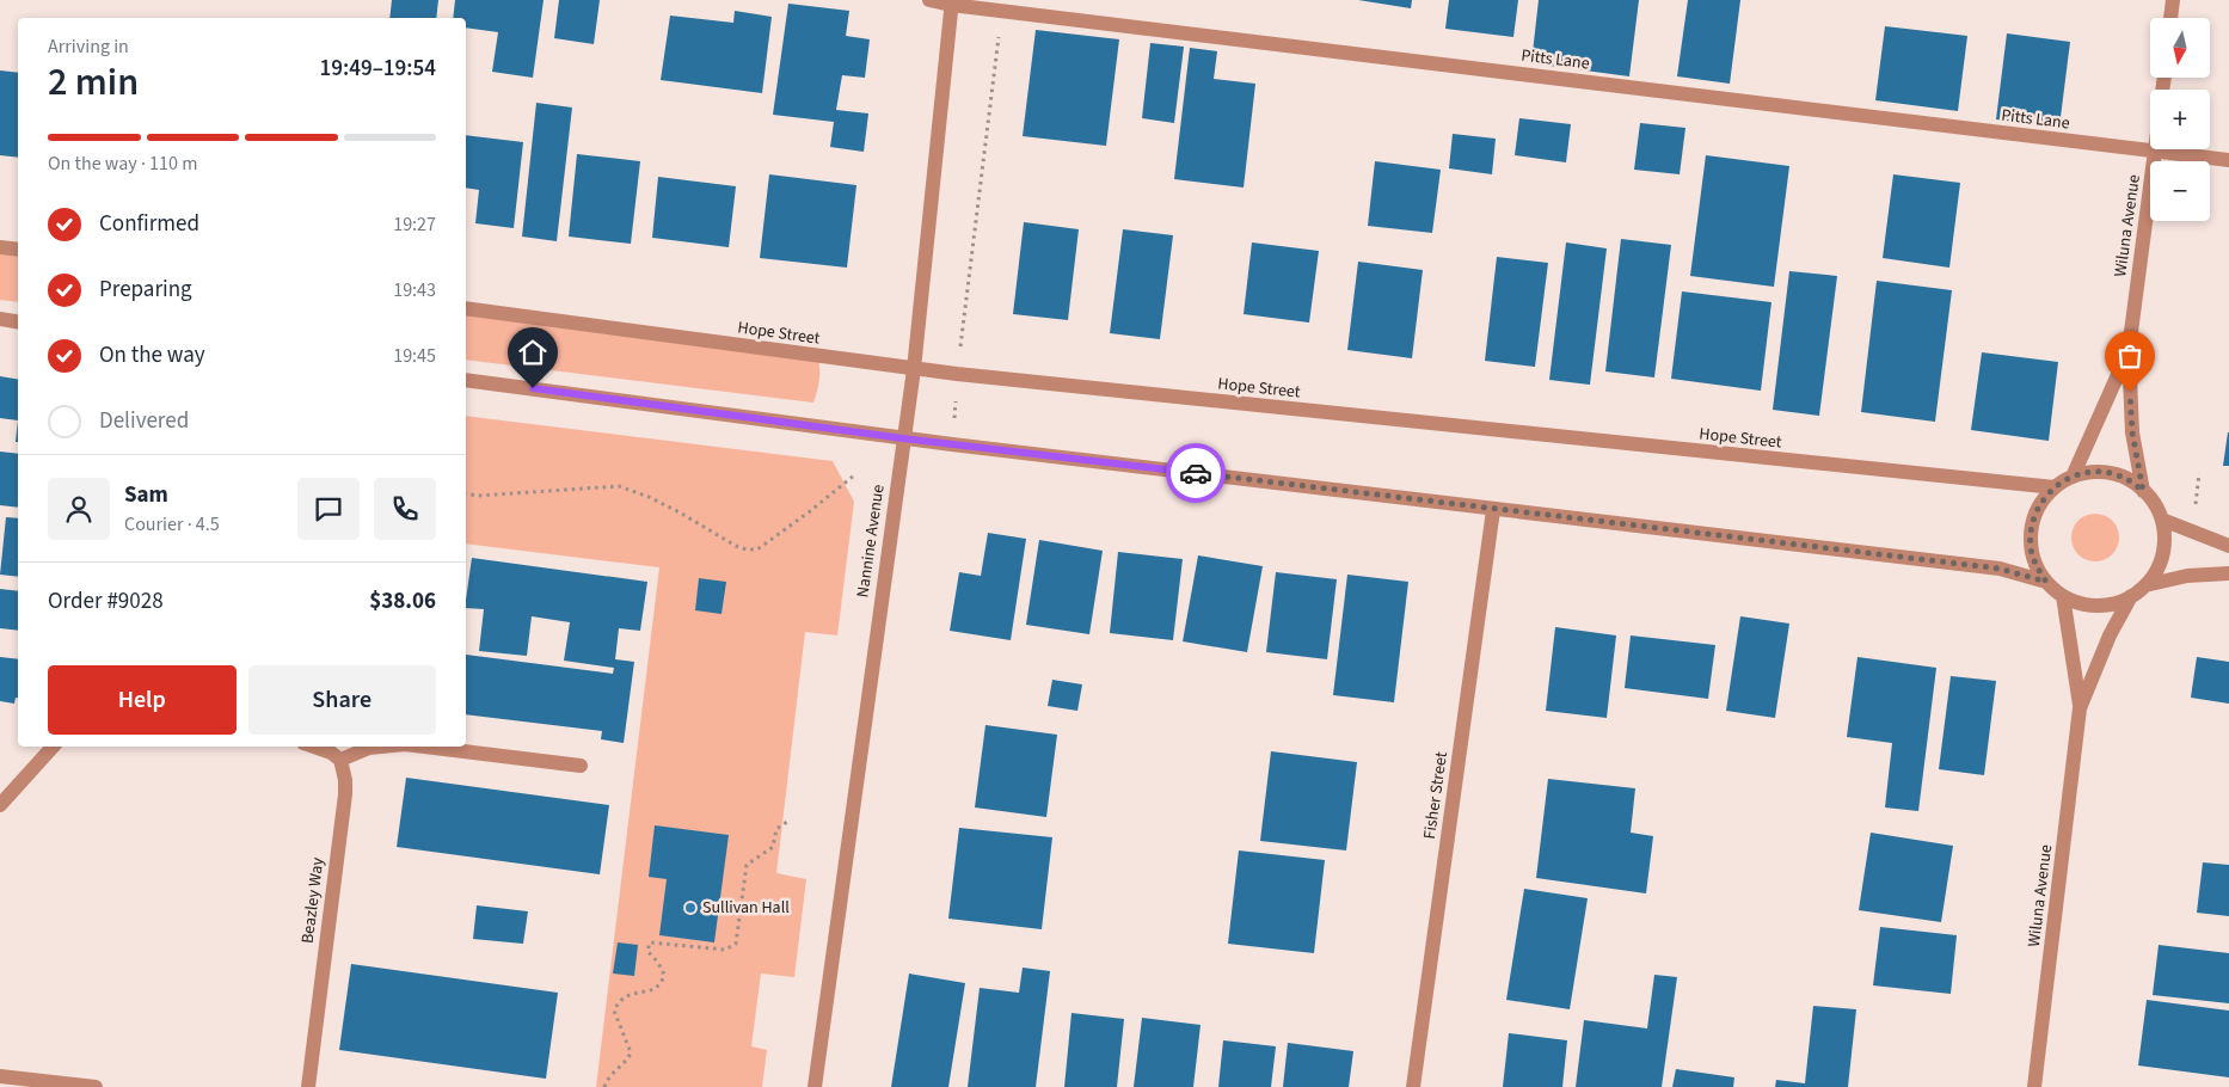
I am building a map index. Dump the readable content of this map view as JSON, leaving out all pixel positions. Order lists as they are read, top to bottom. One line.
{"streets":{"street":["Pitts Lane","Wiluna Avenue","Hope Street","Nannine Avenue","Fisher Street","Beazley Way"]},"crossings":[["Pitts Lane","Wiluna Avenue"],["Pitts Lane","Nannine Avenue"],["Wiluna Avenue","Hope Street"],["Hope Street","Nannine Avenue"]],"places":["Sullivan Hall"],"north":"bottom","page":{"map_buttons":["+","−"],"heading":["2 min","Arriving in","19:49–19:54"],"panel":["Sam","Courier · 4.5","Order #9028","$38.06"],"bar":"On the way · 110 m","list":[["Confirmed","19:27"],["Preparing","19:43"],["On the way","19:45"],"Delivered"],"buttons":["Help","Share"]}}
